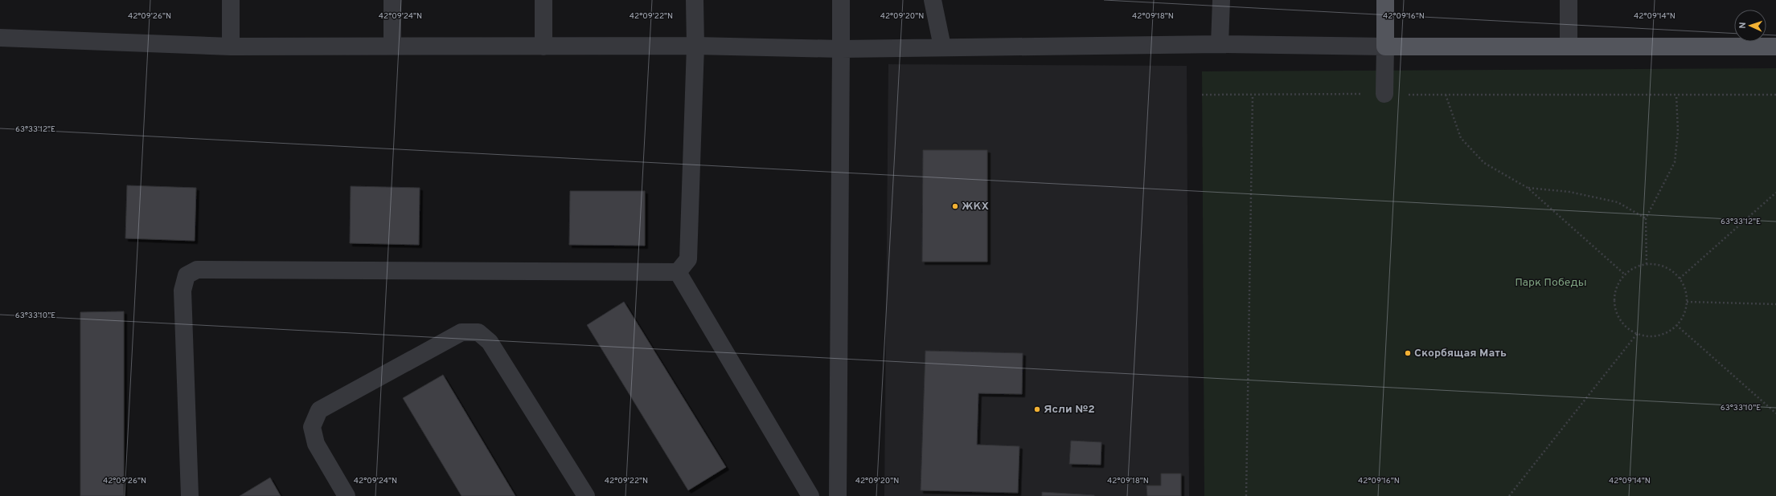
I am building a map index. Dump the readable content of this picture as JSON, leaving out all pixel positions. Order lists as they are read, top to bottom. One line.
{"parks":["Парк Победы"],"places":["ЖКХ","Скорбящая Мать","Ясли №2"],"north":"left","coordinates":["42°09'26\"N","42°09'24\"N","42°09'22\"N","42°09'20\"N","42°09'18\"N","42°09'16\"N","42°09'14\"N","63°33'12\"E","63°33'10\"E"]}
